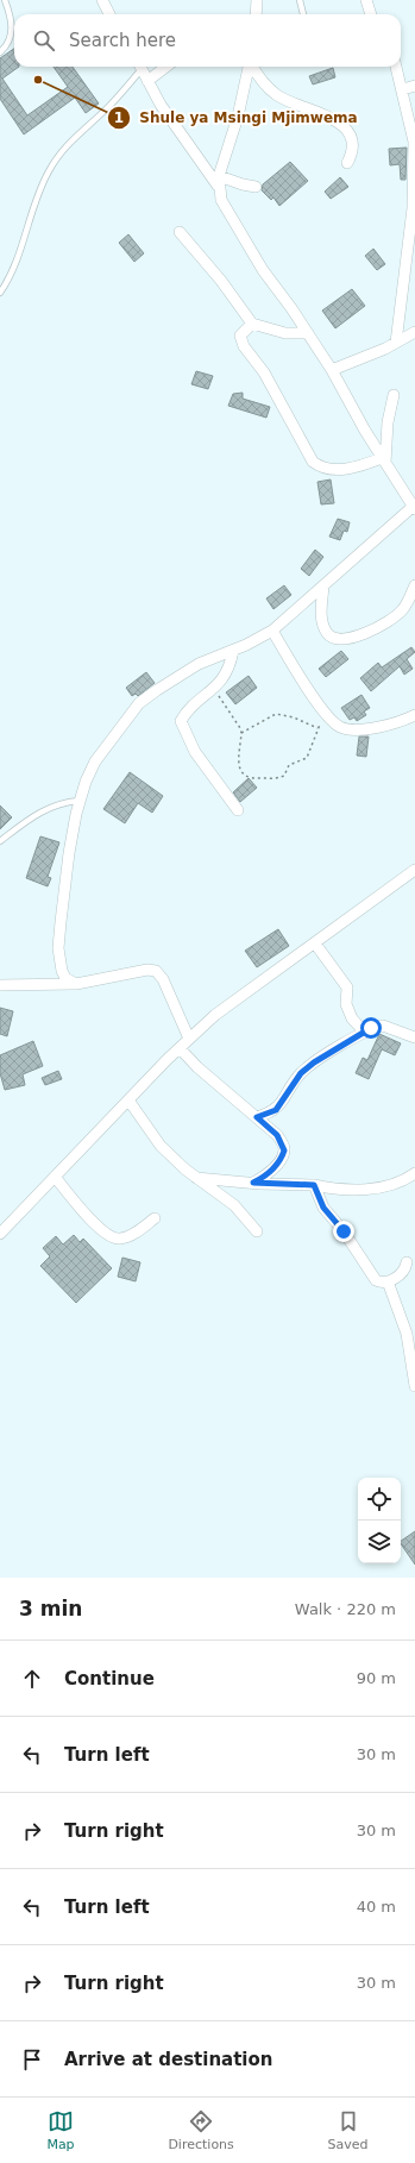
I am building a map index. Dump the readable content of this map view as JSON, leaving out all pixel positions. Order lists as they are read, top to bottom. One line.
{"places":["Shule ya Msingi Mjimwema"],"page":{"search":"Search here","heading":["3 min","Walk · 220 m"],"list":[["Continue","90 m"],["Turn left","30 m"],["Turn right","30 m"],["Turn left","40 m"],["Turn right","30 m"],"Arrive at destination"],"nav":["Map","Directions","Saved"]}}
